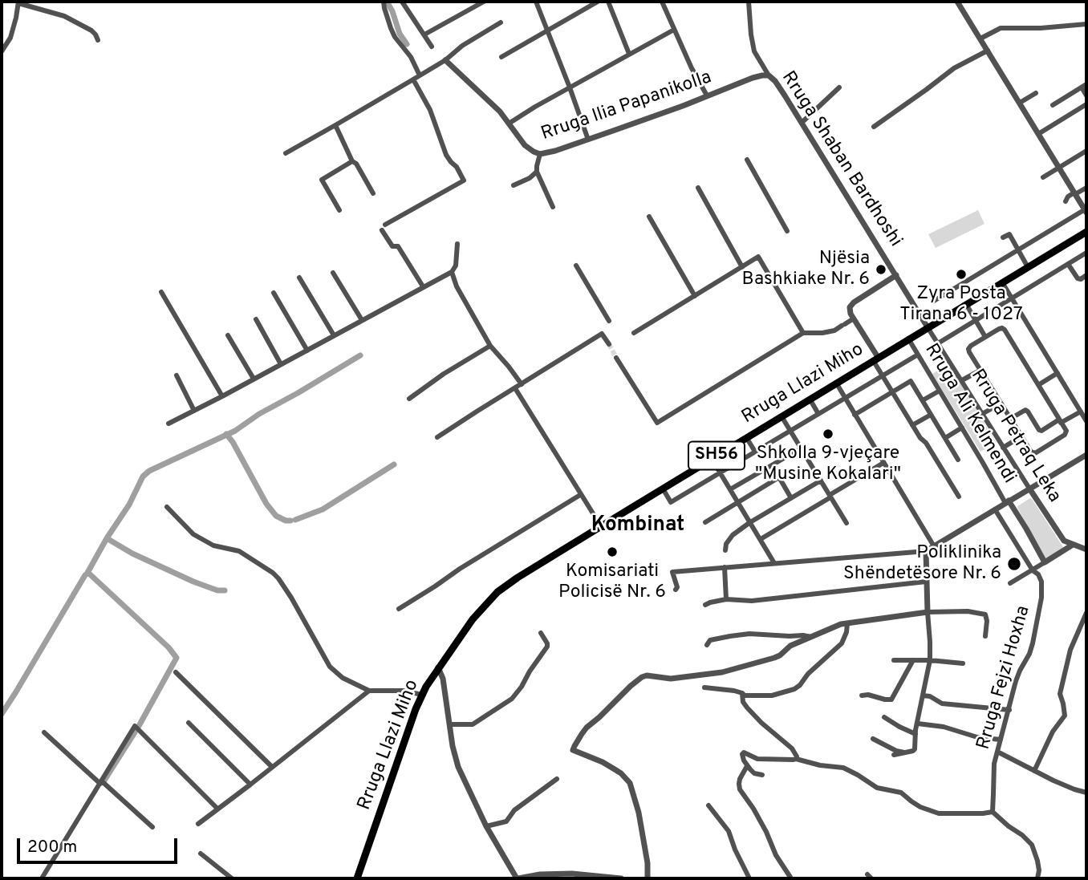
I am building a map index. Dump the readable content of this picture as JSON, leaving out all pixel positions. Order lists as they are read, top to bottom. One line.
{"streets":{"main road":["Rruga Llazi Miho","SH56"],"street":["Rruga Ilia Papanikolla","Rruga Shaban Bardhoshi","Rruga Ali Kelmendi","Rruga Petraq Leka","Rruga Fejzi Hoxha"]},"crossings":[["Rruga Ilia Papanikolla","Rruga Shaban Bardhoshi"],["Rruga Shaban Bardhoshi","Rruga Llazi Miho"],["Rruga Shaban Bardhoshi","Rruga Petraq Leka"],["Rruga Llazi Miho","Rruga Ali Kelmendi"],["Rruga Llazi Miho","Rruga Petraq Leka"]],"districts":["Kombinat"],"places":["Njësia Bashkiake Nr. 6","Zyra Posta Tirana 6 - 1027","Shkolla 9-vjeçare \"Musine Kokalari\"","Komisariati Policisë Nr. 6","Poliklinika Shëndetësore Nr. 6"],"scale_bar":"200 m"}
